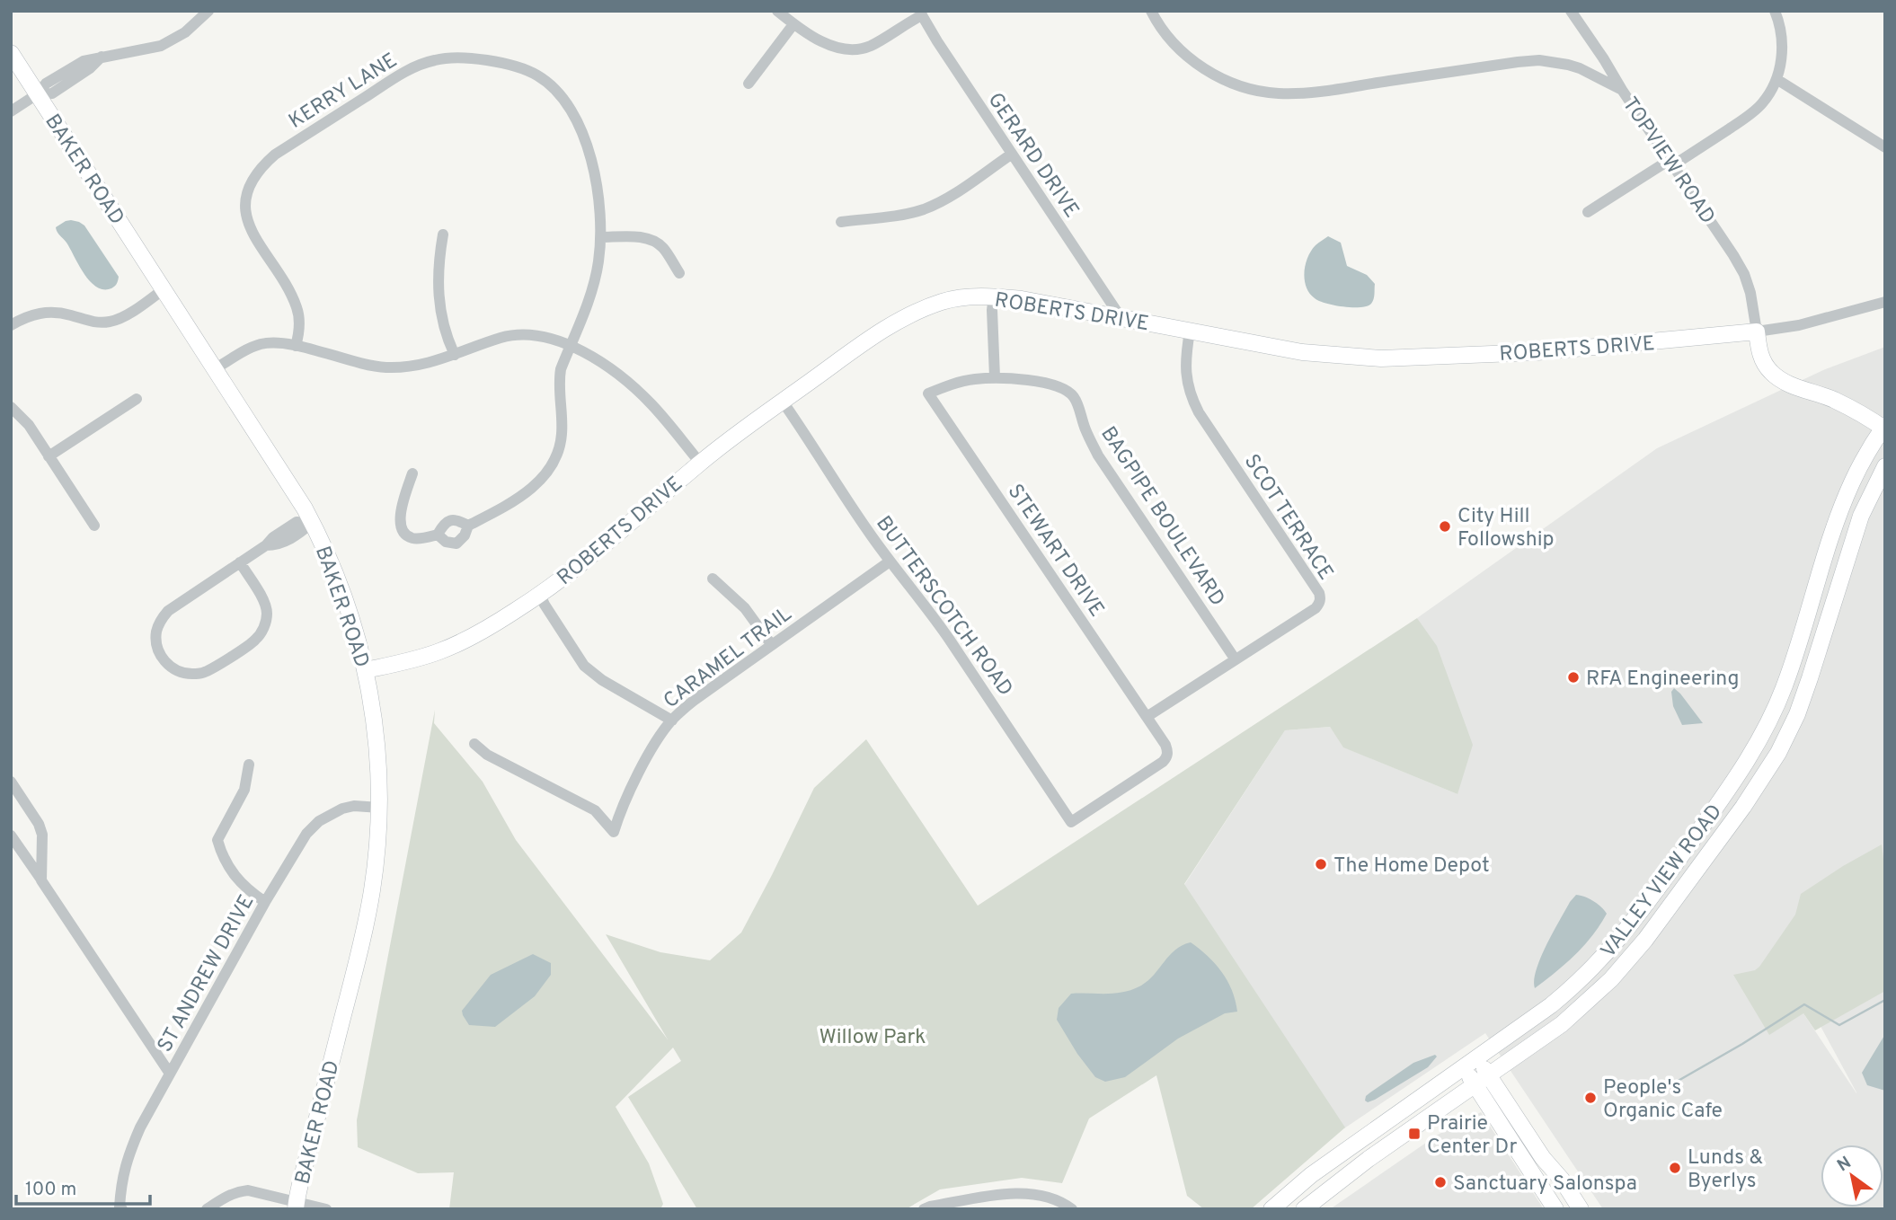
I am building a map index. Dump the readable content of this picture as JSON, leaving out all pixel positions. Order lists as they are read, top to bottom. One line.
{"streets":{"main road":["TOPVIEW ROAD","BAKER ROAD","ROBERTS DRIVE","VALLEY VIEW ROAD"],"street":["KERRY LANE","GERARD DRIVE","BAGPIPE BOULEVARD","SCOT TERRACE","STEWART DRIVE","BUTTERSCOTCH ROAD","CARAMEL TRAIL","ST ANDREW DRIVE"]},"crossings":[["GERARD DRIVE","ROBERTS DRIVE"],["TOPVIEW ROAD","ROBERTS DRIVE"],["TOPVIEW ROAD","VALLEY VIEW ROAD"],["BAKER ROAD","ROBERTS DRIVE"],["BAKER ROAD","ST ANDREW DRIVE"],["ROBERTS DRIVE","SCOT TERRACE"],["ROBERTS DRIVE","BUTTERSCOTCH ROAD"],["BAGPIPE BOULEVARD","SCOT TERRACE"],["BAGPIPE BOULEVARD","STEWART DRIVE"],["SCOT TERRACE","STEWART DRIVE"],["STEWART DRIVE","BUTTERSCOTCH ROAD"],["BUTTERSCOTCH ROAD","CARAMEL TRAIL"]],"parks":["Willow Park"],"places":{"other":["City Hill Followship","RFA Engineering","The Home Depot","People's Organic Cafe","Lunds & Byerlys","Sanctuary Salonspa"],"transit":["Prairie Center Dr"]},"scale_bar":"100 m","north":"top left"}
